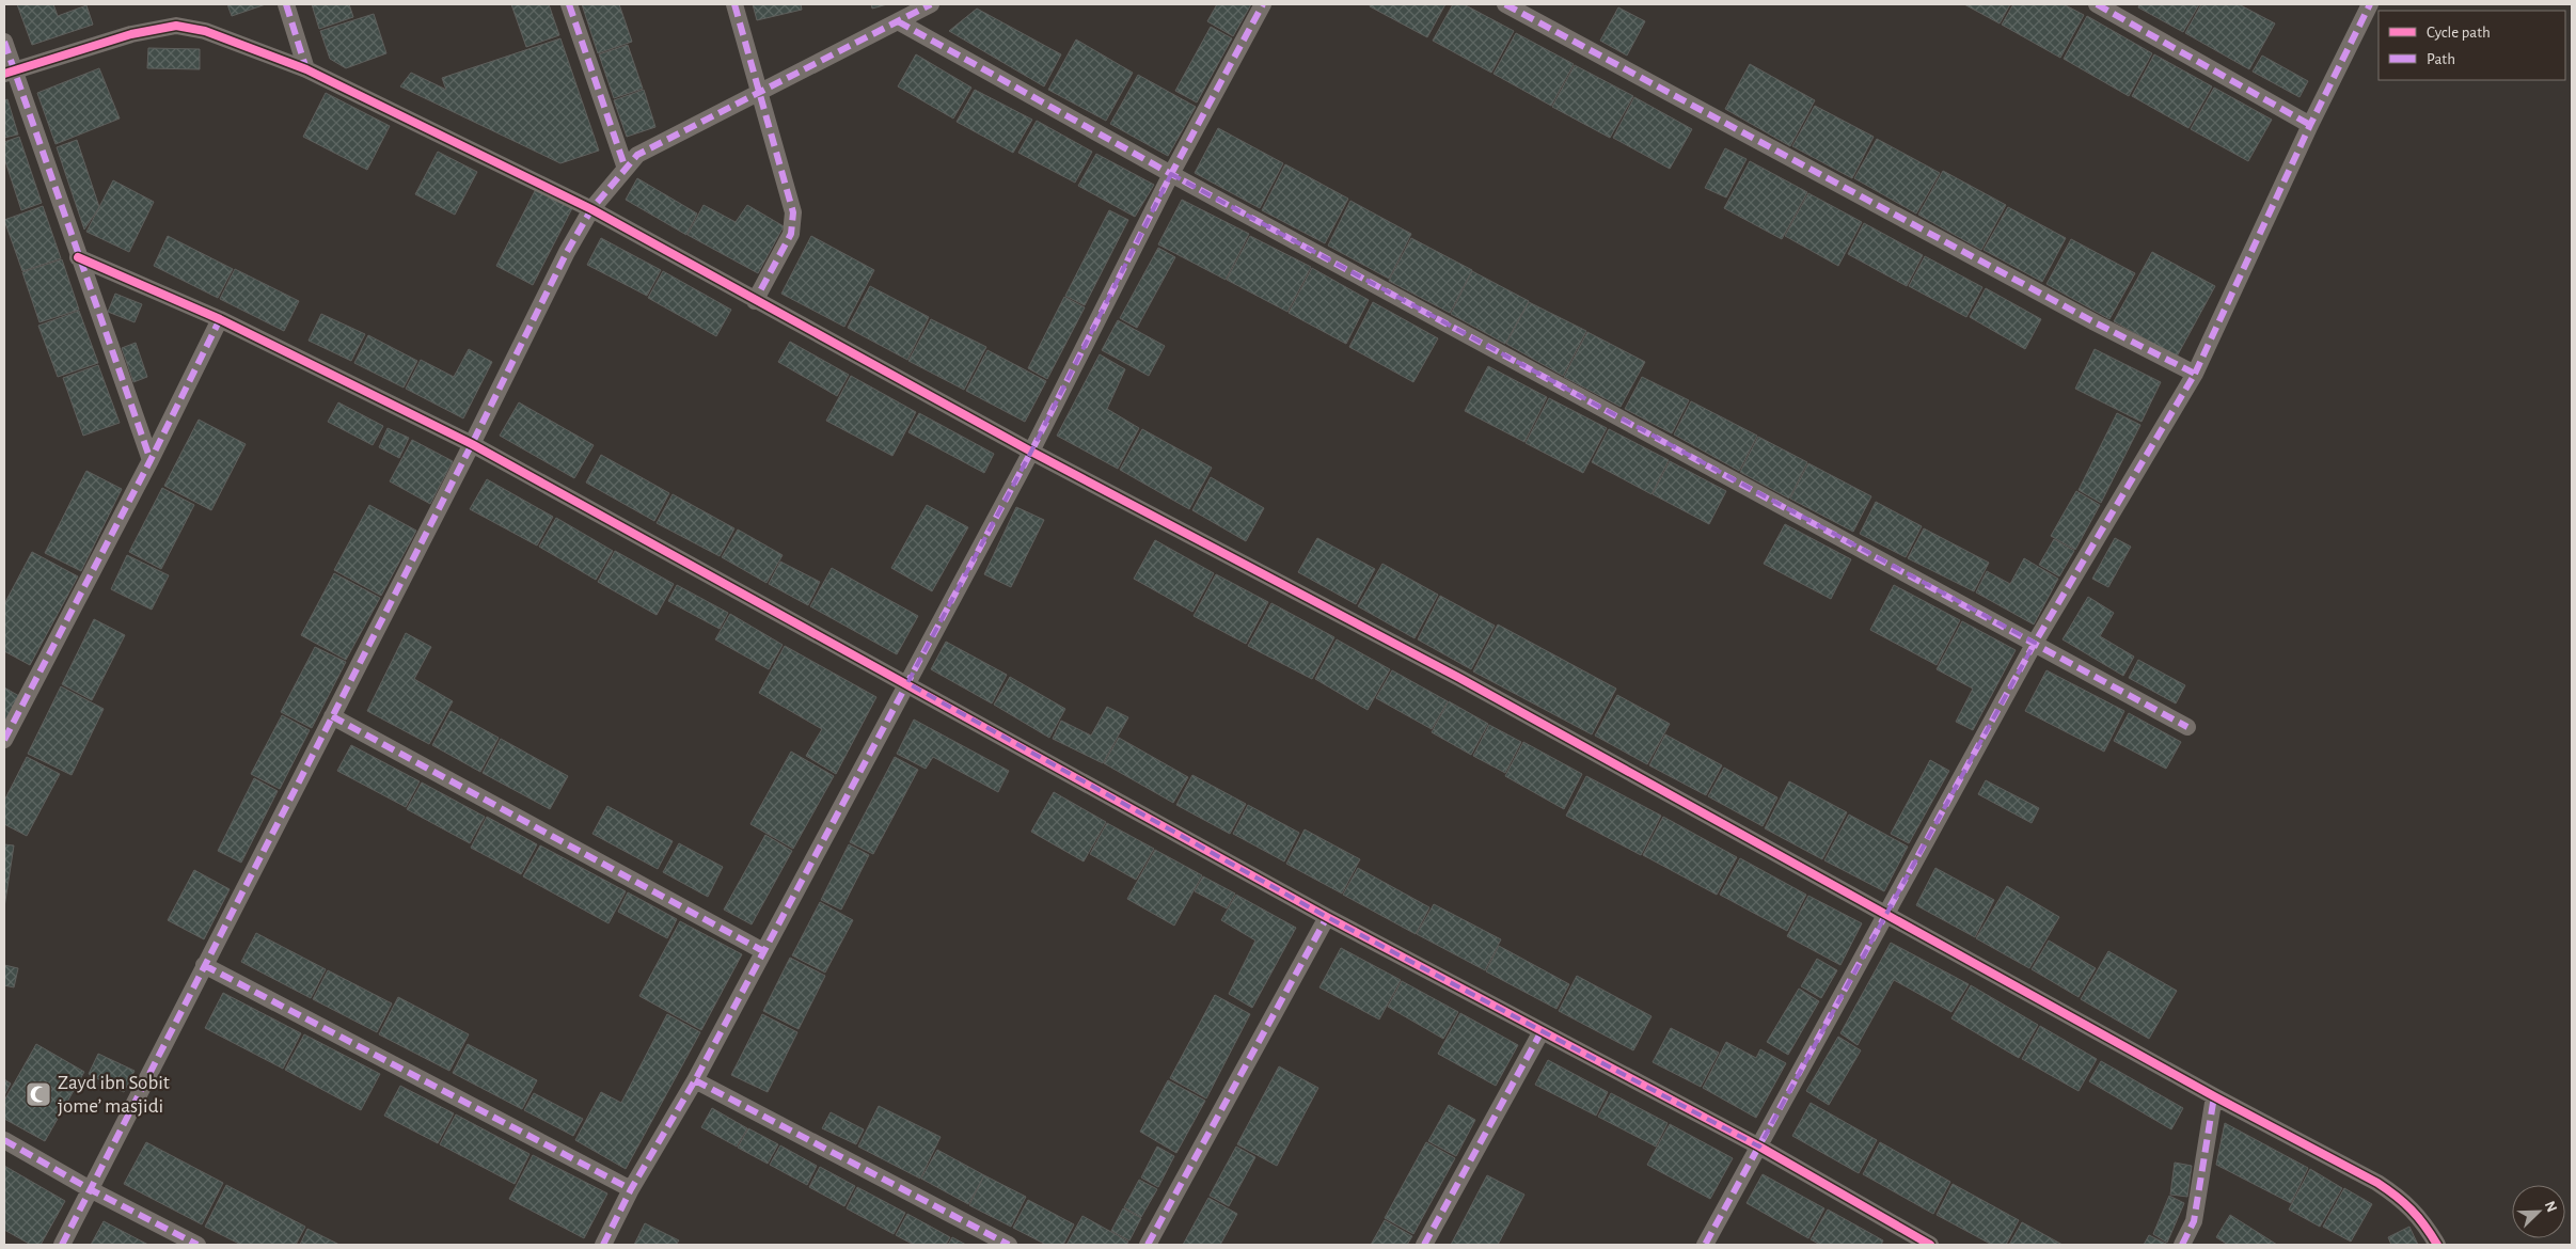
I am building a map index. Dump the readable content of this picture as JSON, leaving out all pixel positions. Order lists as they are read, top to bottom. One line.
{"places":{"mosque":["Zayd ibn Sobit jome’ masjidi"]},"legend":["Cycle path","Path"],"north":"top right"}
